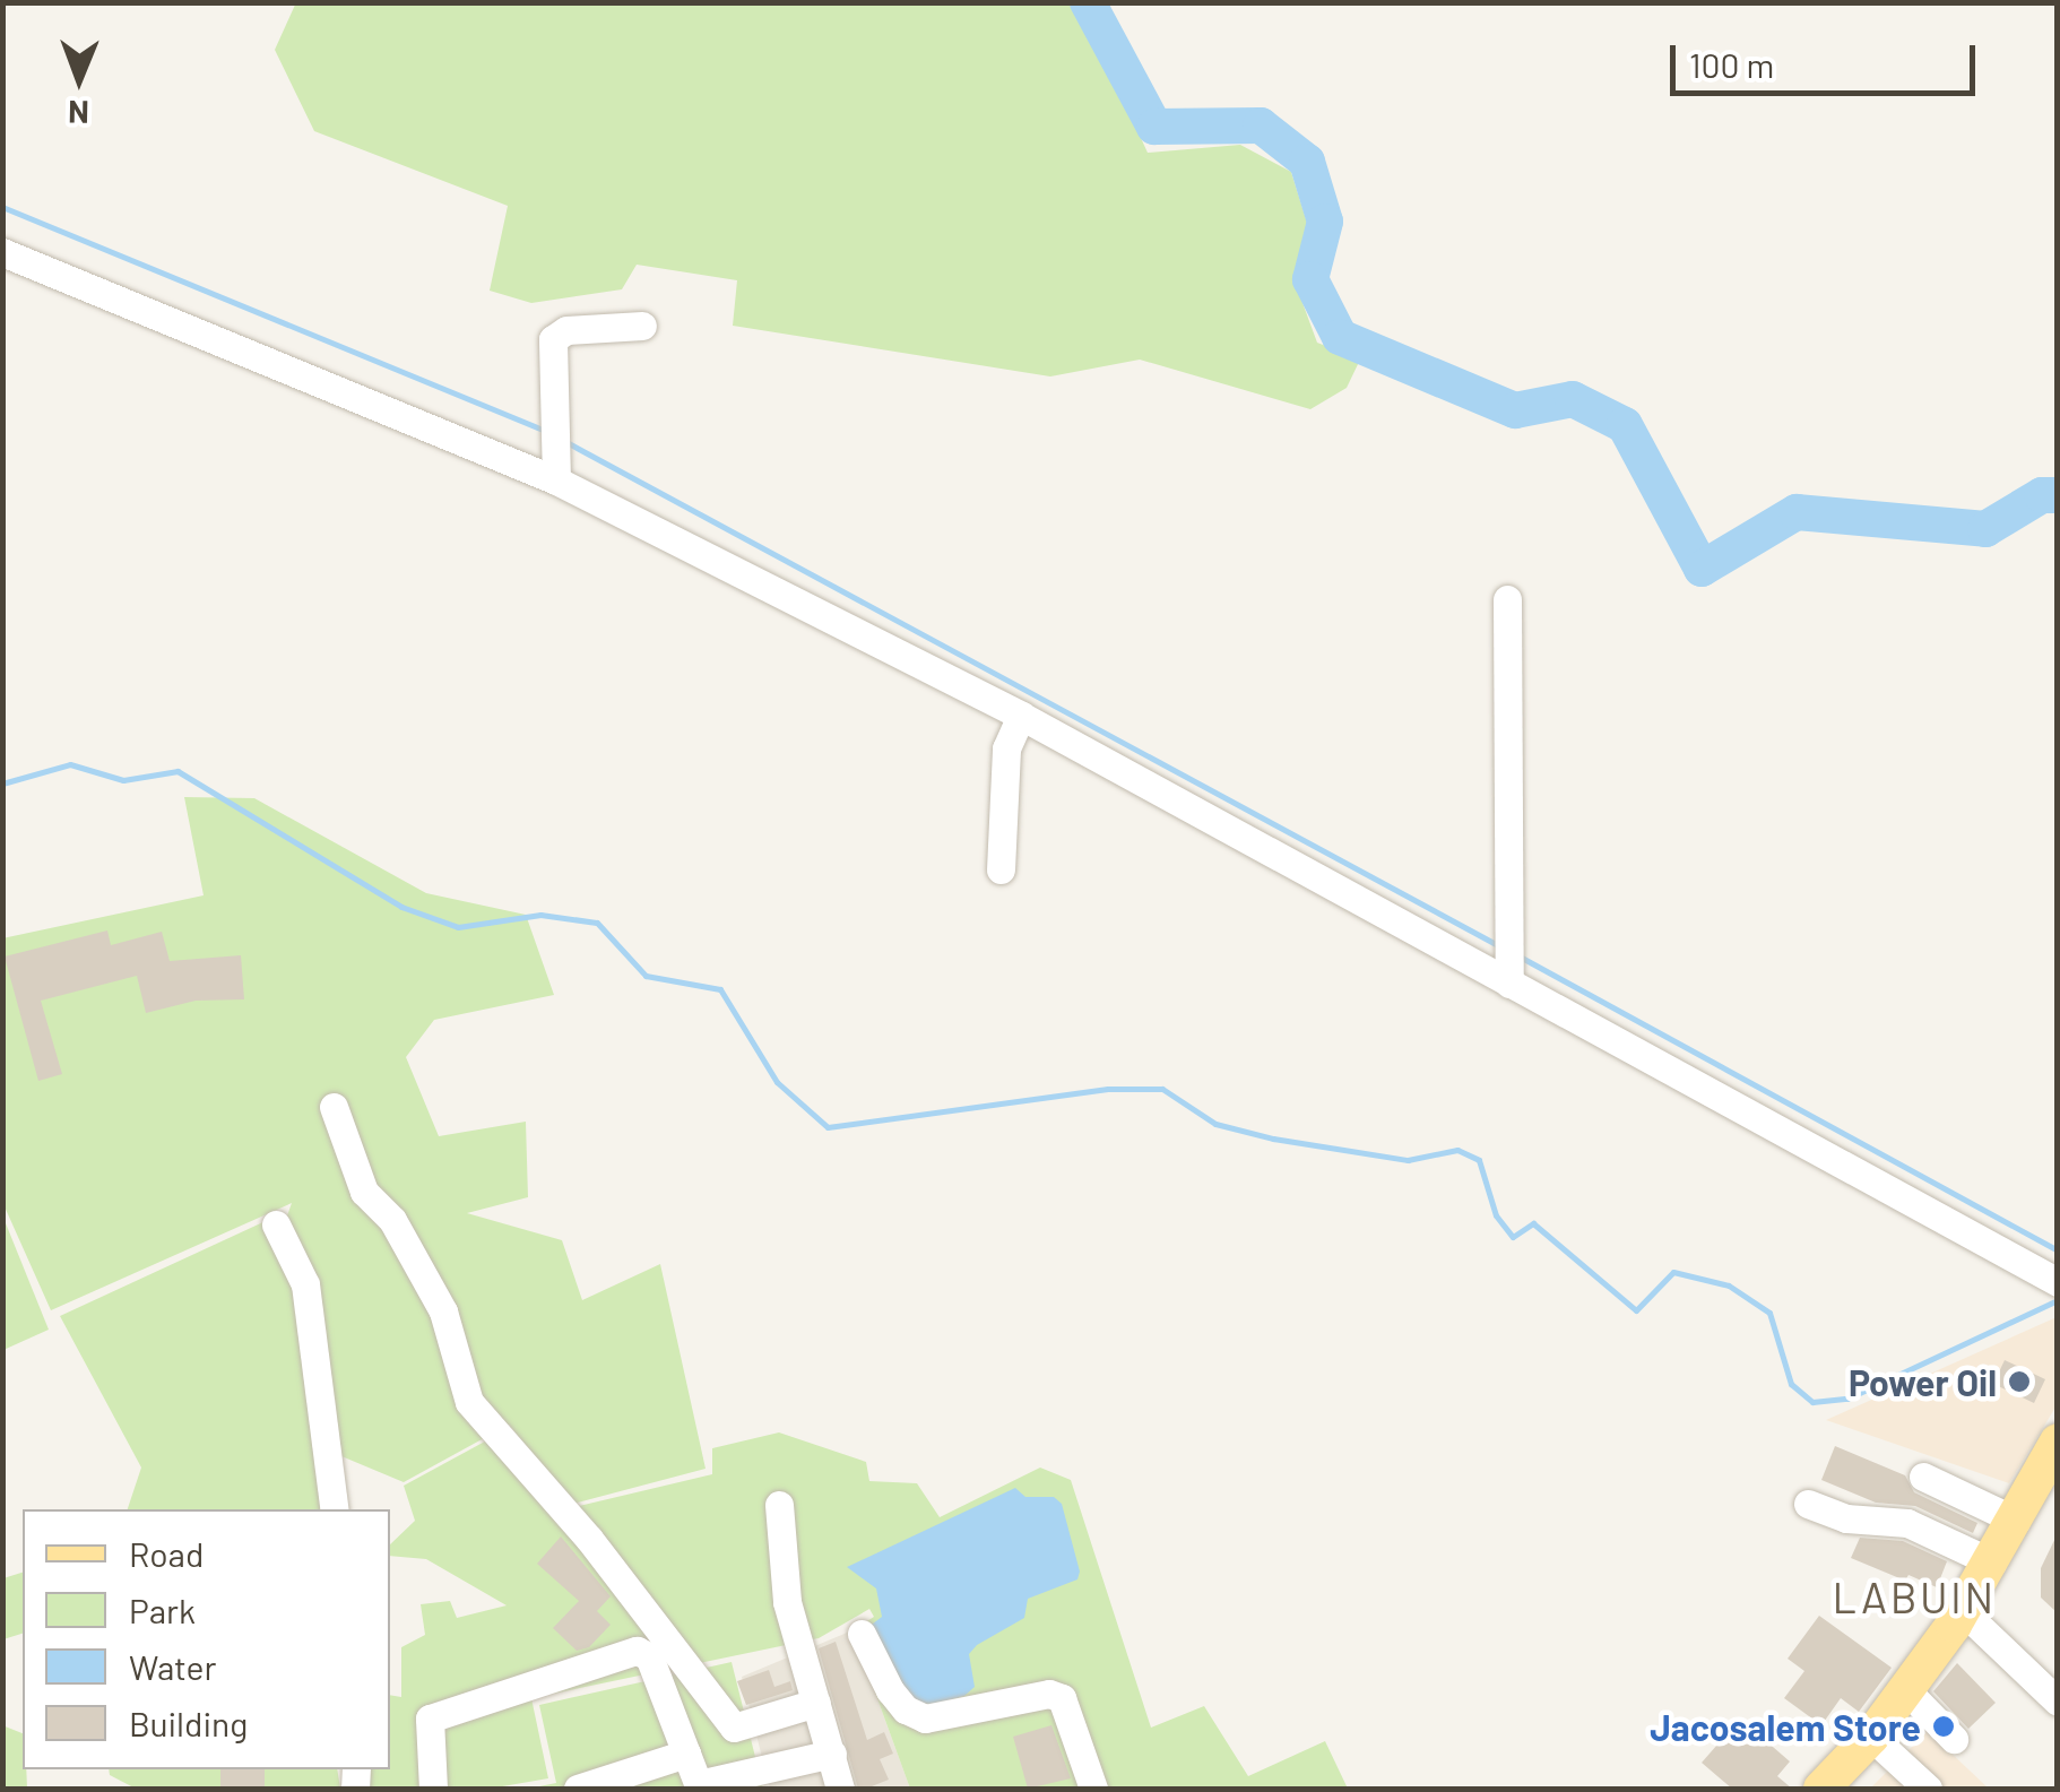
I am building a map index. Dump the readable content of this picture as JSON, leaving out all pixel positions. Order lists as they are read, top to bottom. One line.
{"districts":["LABUIN"],"places":["Power Oil","Jacosalem Store"],"legend":["Road","Park","Water","Building"],"scale_bar":"100 m","north":"bottom"}
